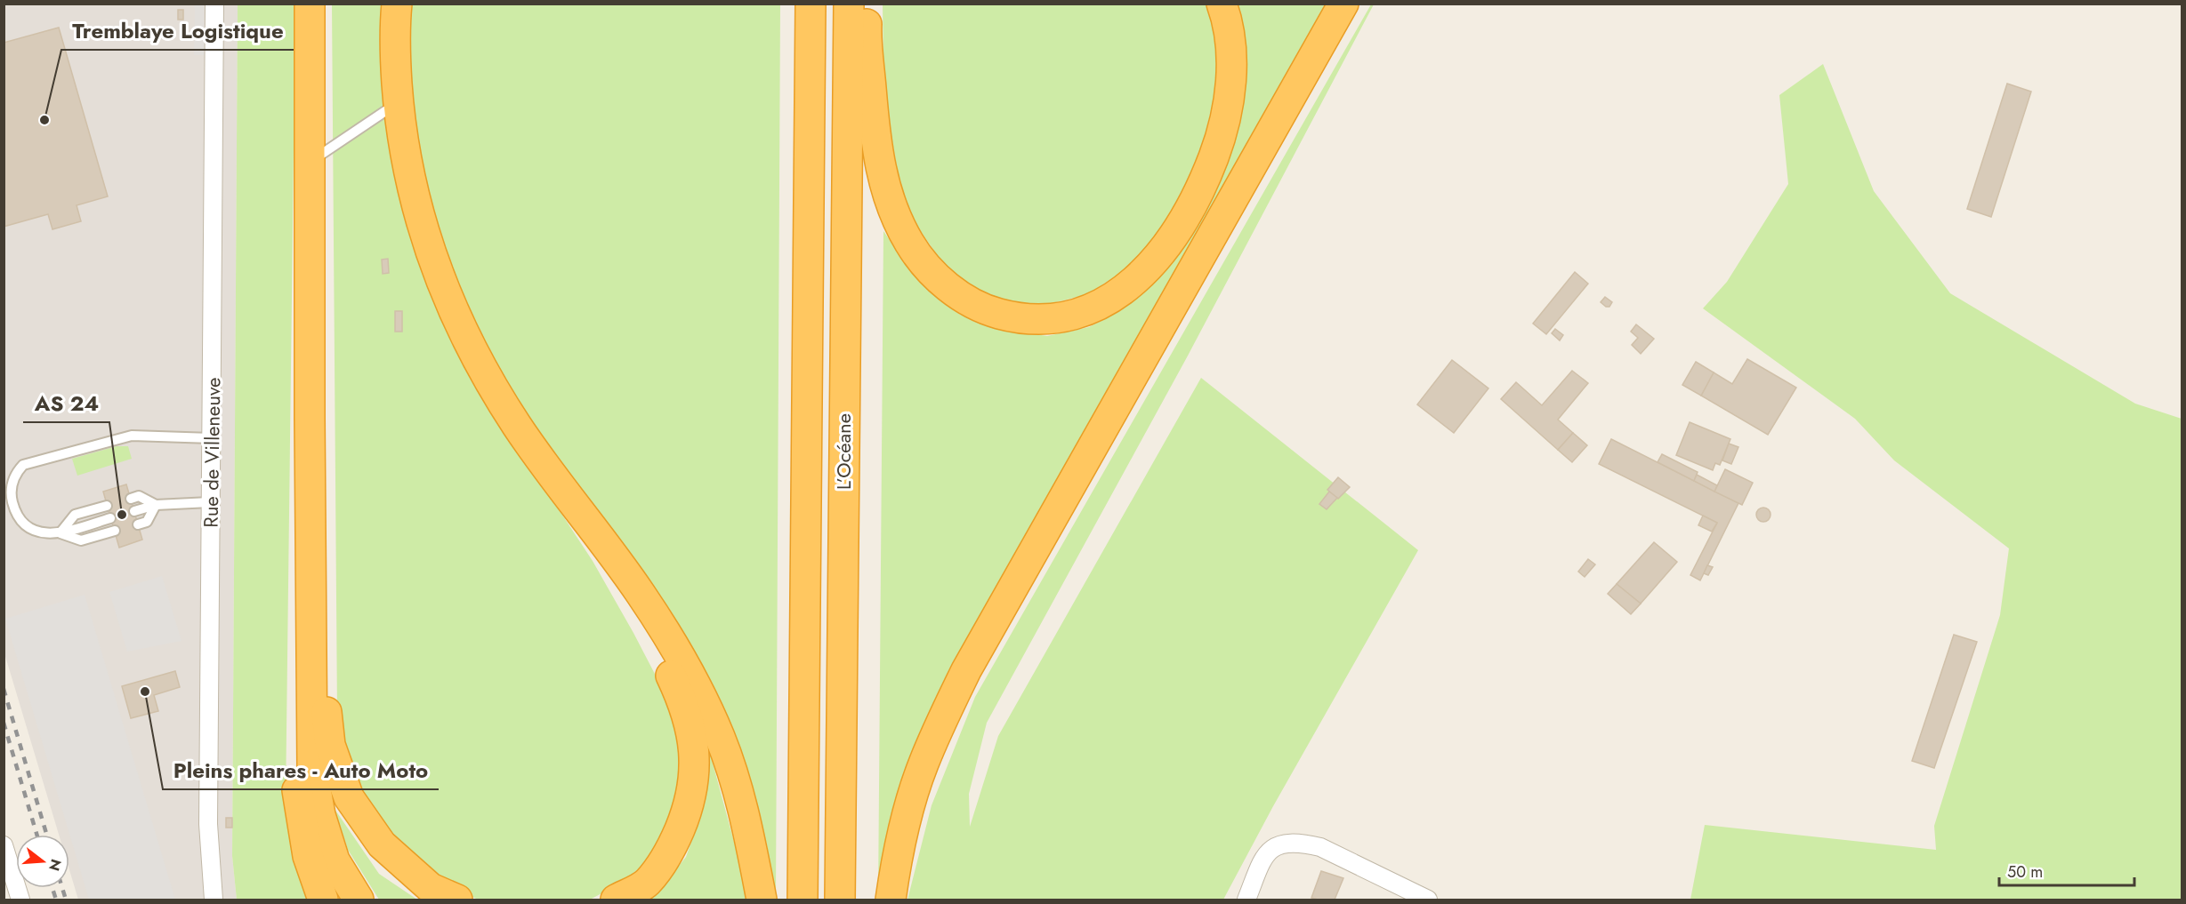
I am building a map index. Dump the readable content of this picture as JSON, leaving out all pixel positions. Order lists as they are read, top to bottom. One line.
{"streets":{"highway":["L’Océane"],"street":["Rue de Villeneuve"]},"places":["Tremblaye Logistique","AS 24","Pleins phares - Auto Moto"],"scale_bar":"50 m","north":"right"}
